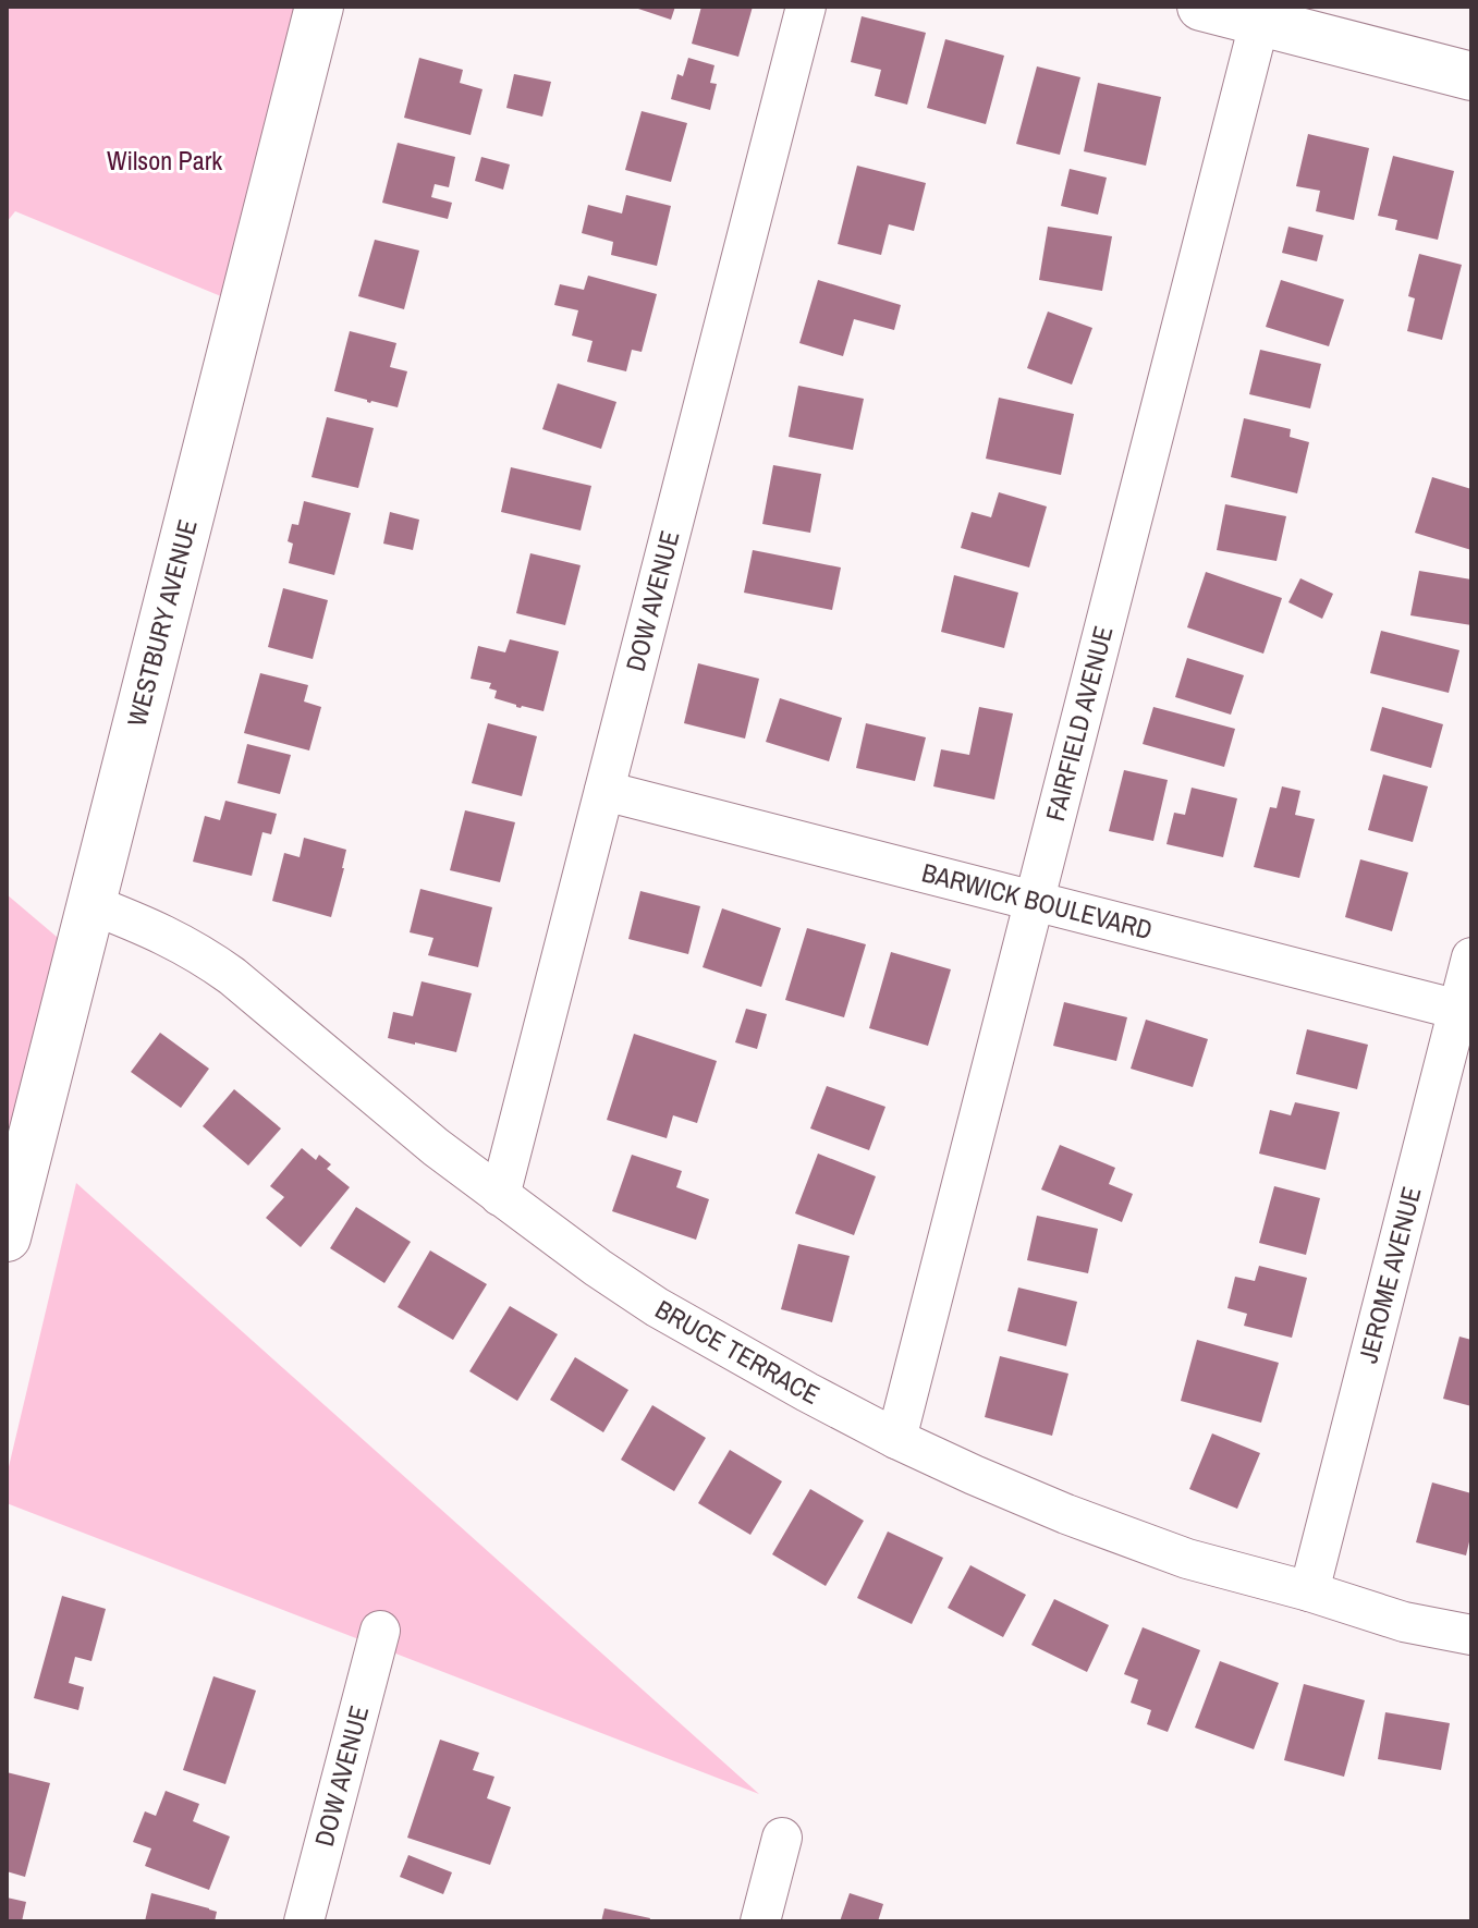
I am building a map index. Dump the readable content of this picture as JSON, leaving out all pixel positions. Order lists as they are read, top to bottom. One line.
{"streets":{"main road":["WESTBURY AVENUE"],"street":["DOW AVENUE","FAIRFIELD AVENUE","BARWICK BOULEVARD","JEROME AVENUE","BRUCE TERRACE"]},"crossings":[["DOW AVENUE","BARWICK BOULEVARD"],["DOW AVENUE","BRUCE TERRACE"],["WESTBURY AVENUE","BRUCE TERRACE"],["FAIRFIELD AVENUE","BARWICK BOULEVARD"],["FAIRFIELD AVENUE","BRUCE TERRACE"],["BARWICK BOULEVARD","JEROME AVENUE"],["JEROME AVENUE","BRUCE TERRACE"]],"parks":["Wilson Park"]}
